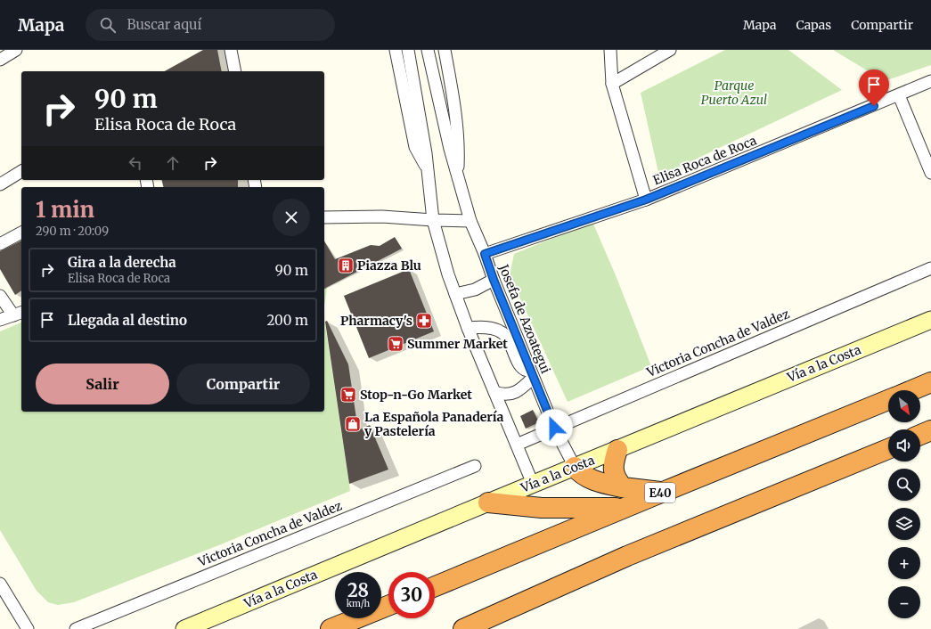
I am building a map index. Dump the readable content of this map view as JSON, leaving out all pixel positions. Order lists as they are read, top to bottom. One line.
{"streets":{"highway":["E40"],"street":["Elisa Roca de Roca","Josefa de Azoategui","Victoria Concha de Valdez","Vía a la Costa"]},"crossings":[["Elisa Roca de Roca","Josefa de Azoategui"],["Josefa de Azoategui","Victoria Concha de Valdez"],["Josefa de Azoategui","Vía a la Costa"]],"parks":["Parque Puerto Azul"],"places":{"building":["Piazza Blu"],"pharmacy":["Pharmacy's"],"supermarket":["Summer Market","Stop-n-Go Market"],"shop":["La Española Panadería y Pastelería"]},"north":"bottom right","page":{"header":"Mapa","search":"Buscar aquí","nav":["Mapa","Capas","Compartir"],"turn":["90 m","Elisa Roca de Roca"],"heading":["1 min","290 m · 20:09"],"list":[{"name":"Gira a la derecha","note":"Elisa Roca de Roca","value":"90 m"},{"name":"Llegada al destino","value":"200 m"}],"buttons":["Salir","Compartir"],"map_buttons":["+","−"],"speed":"28 km/h","limit":"30"}}
